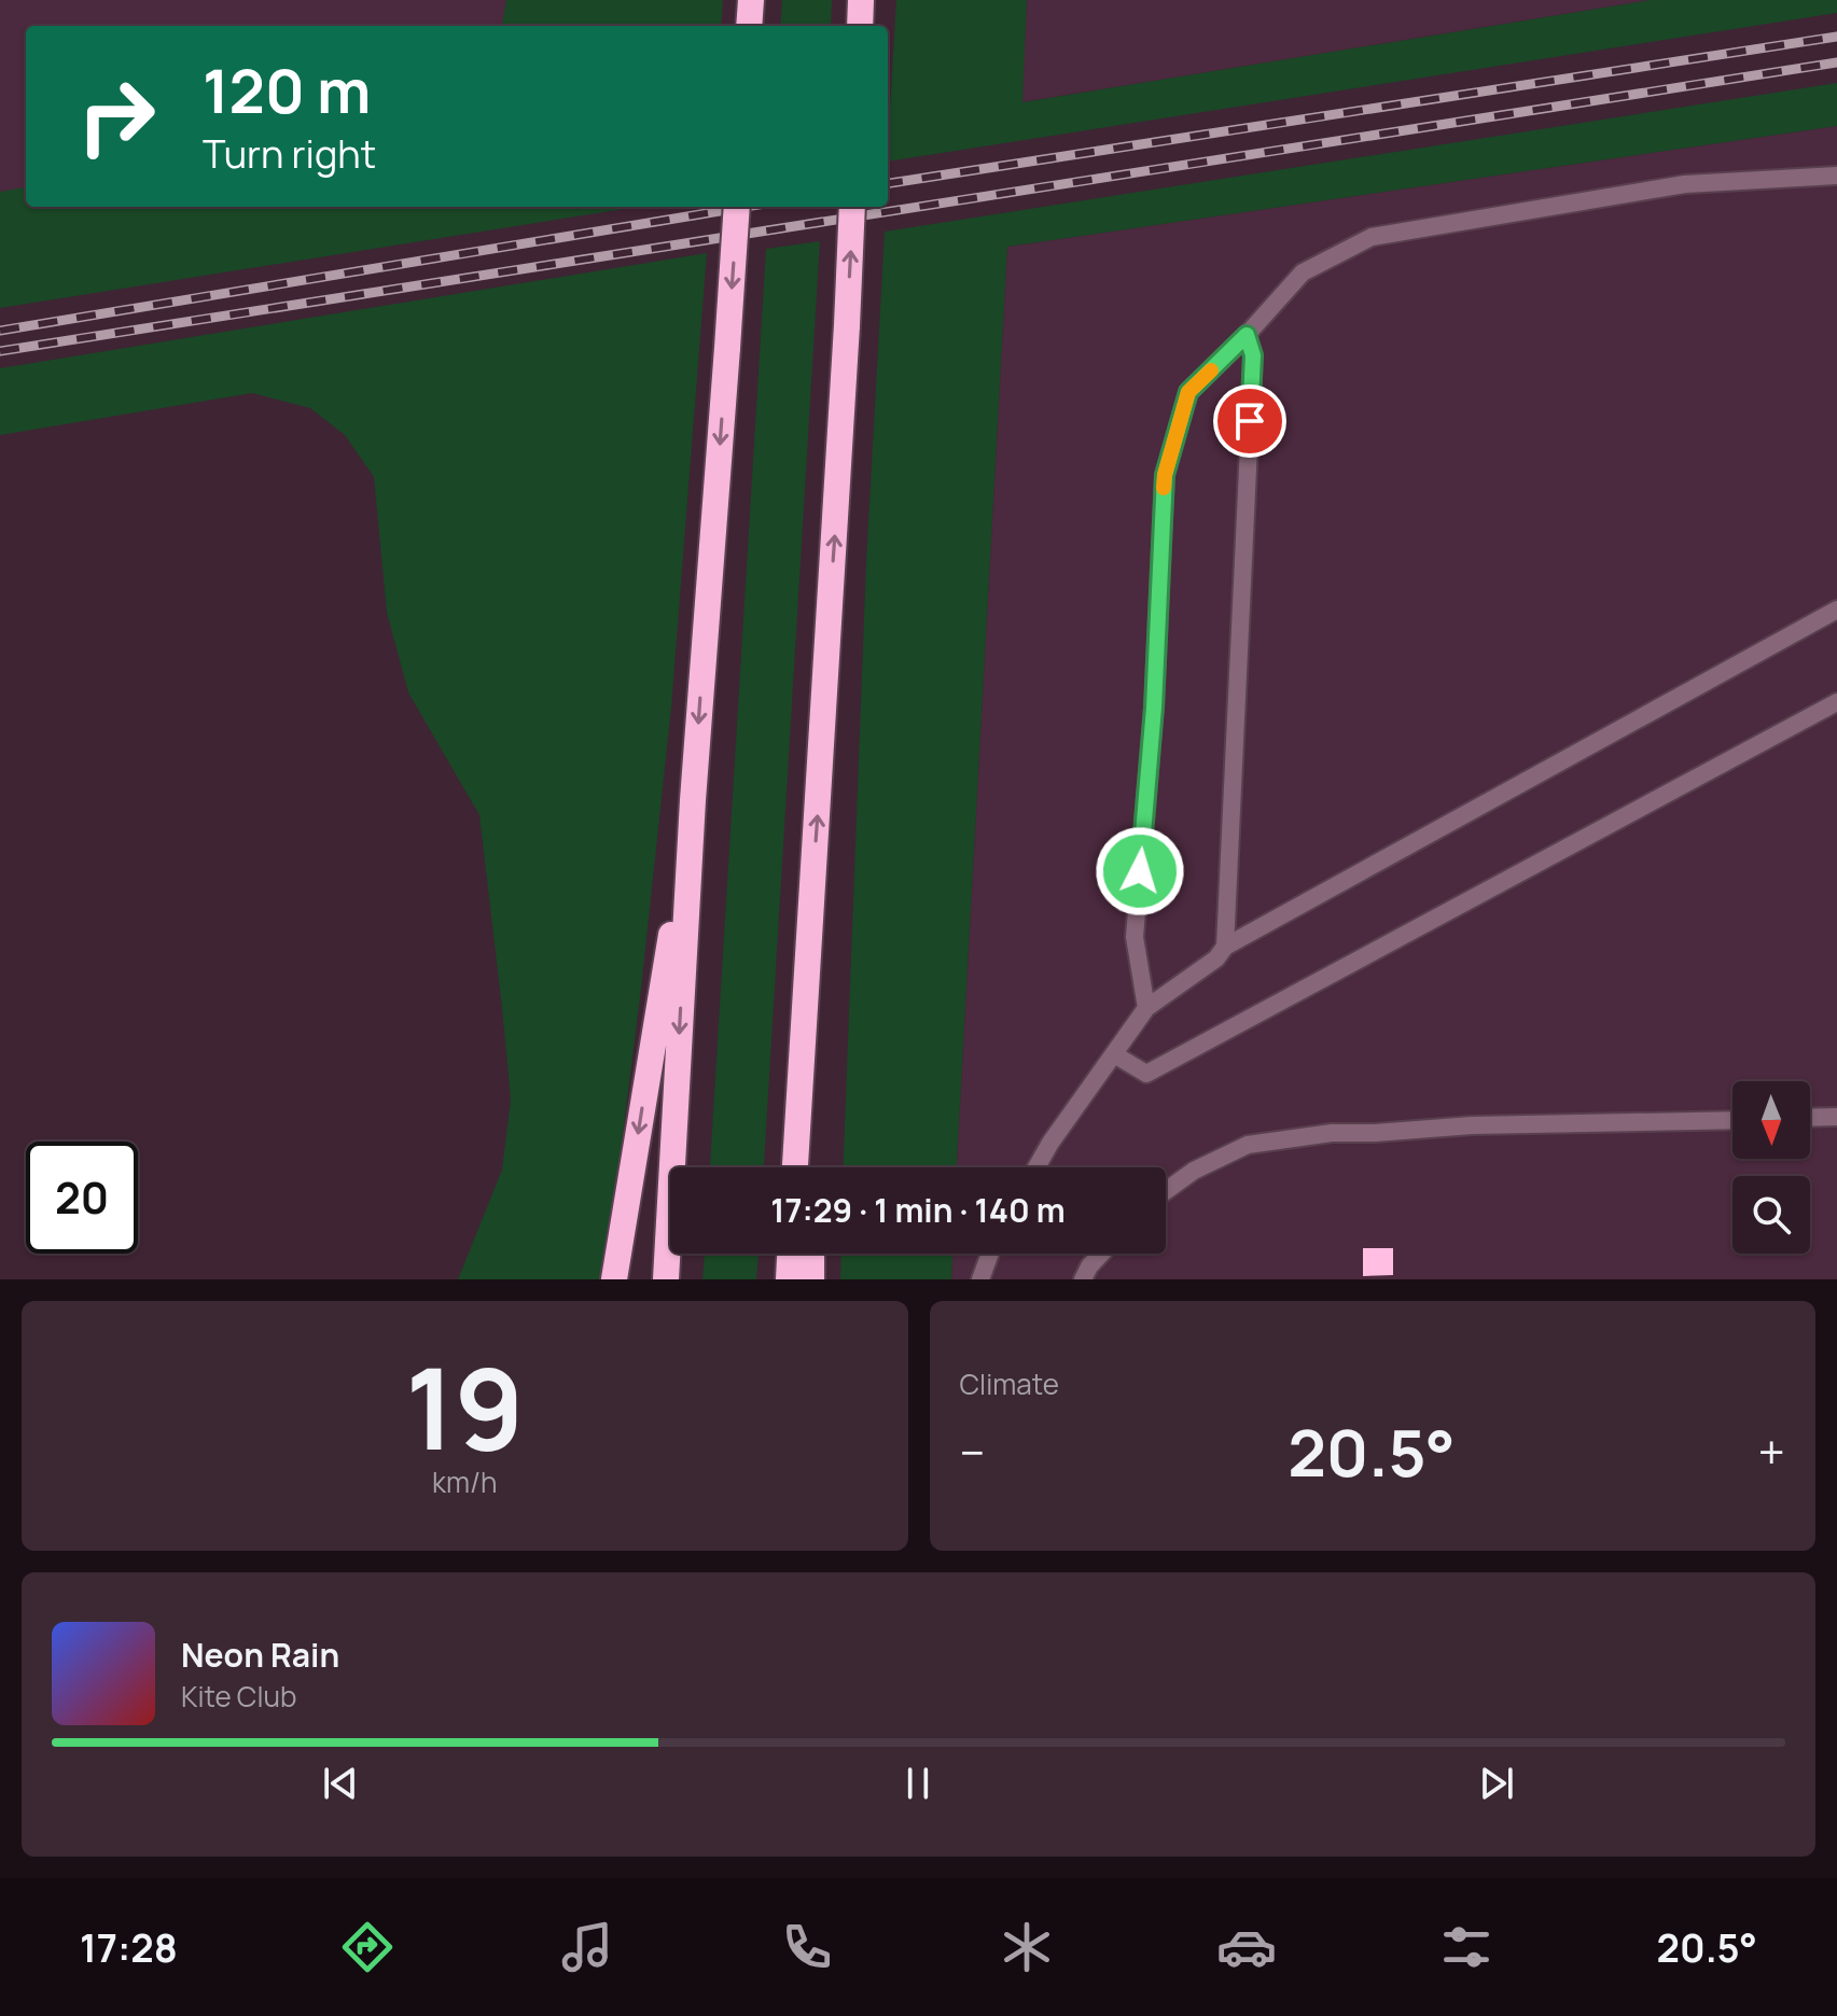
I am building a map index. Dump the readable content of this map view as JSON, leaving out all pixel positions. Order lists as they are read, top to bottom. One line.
{"north":"bottom","page":{"turn":["120 m","Turn right"],"limit":"20","trip":"17:29 · 1 min · 140 m","tile":[["19","km/h"],"Climate"],"heat":["−","20.5°","+"],"song":["Neon Rain","Kite Club"],"tabs":["17:28","20.5°"]}}
